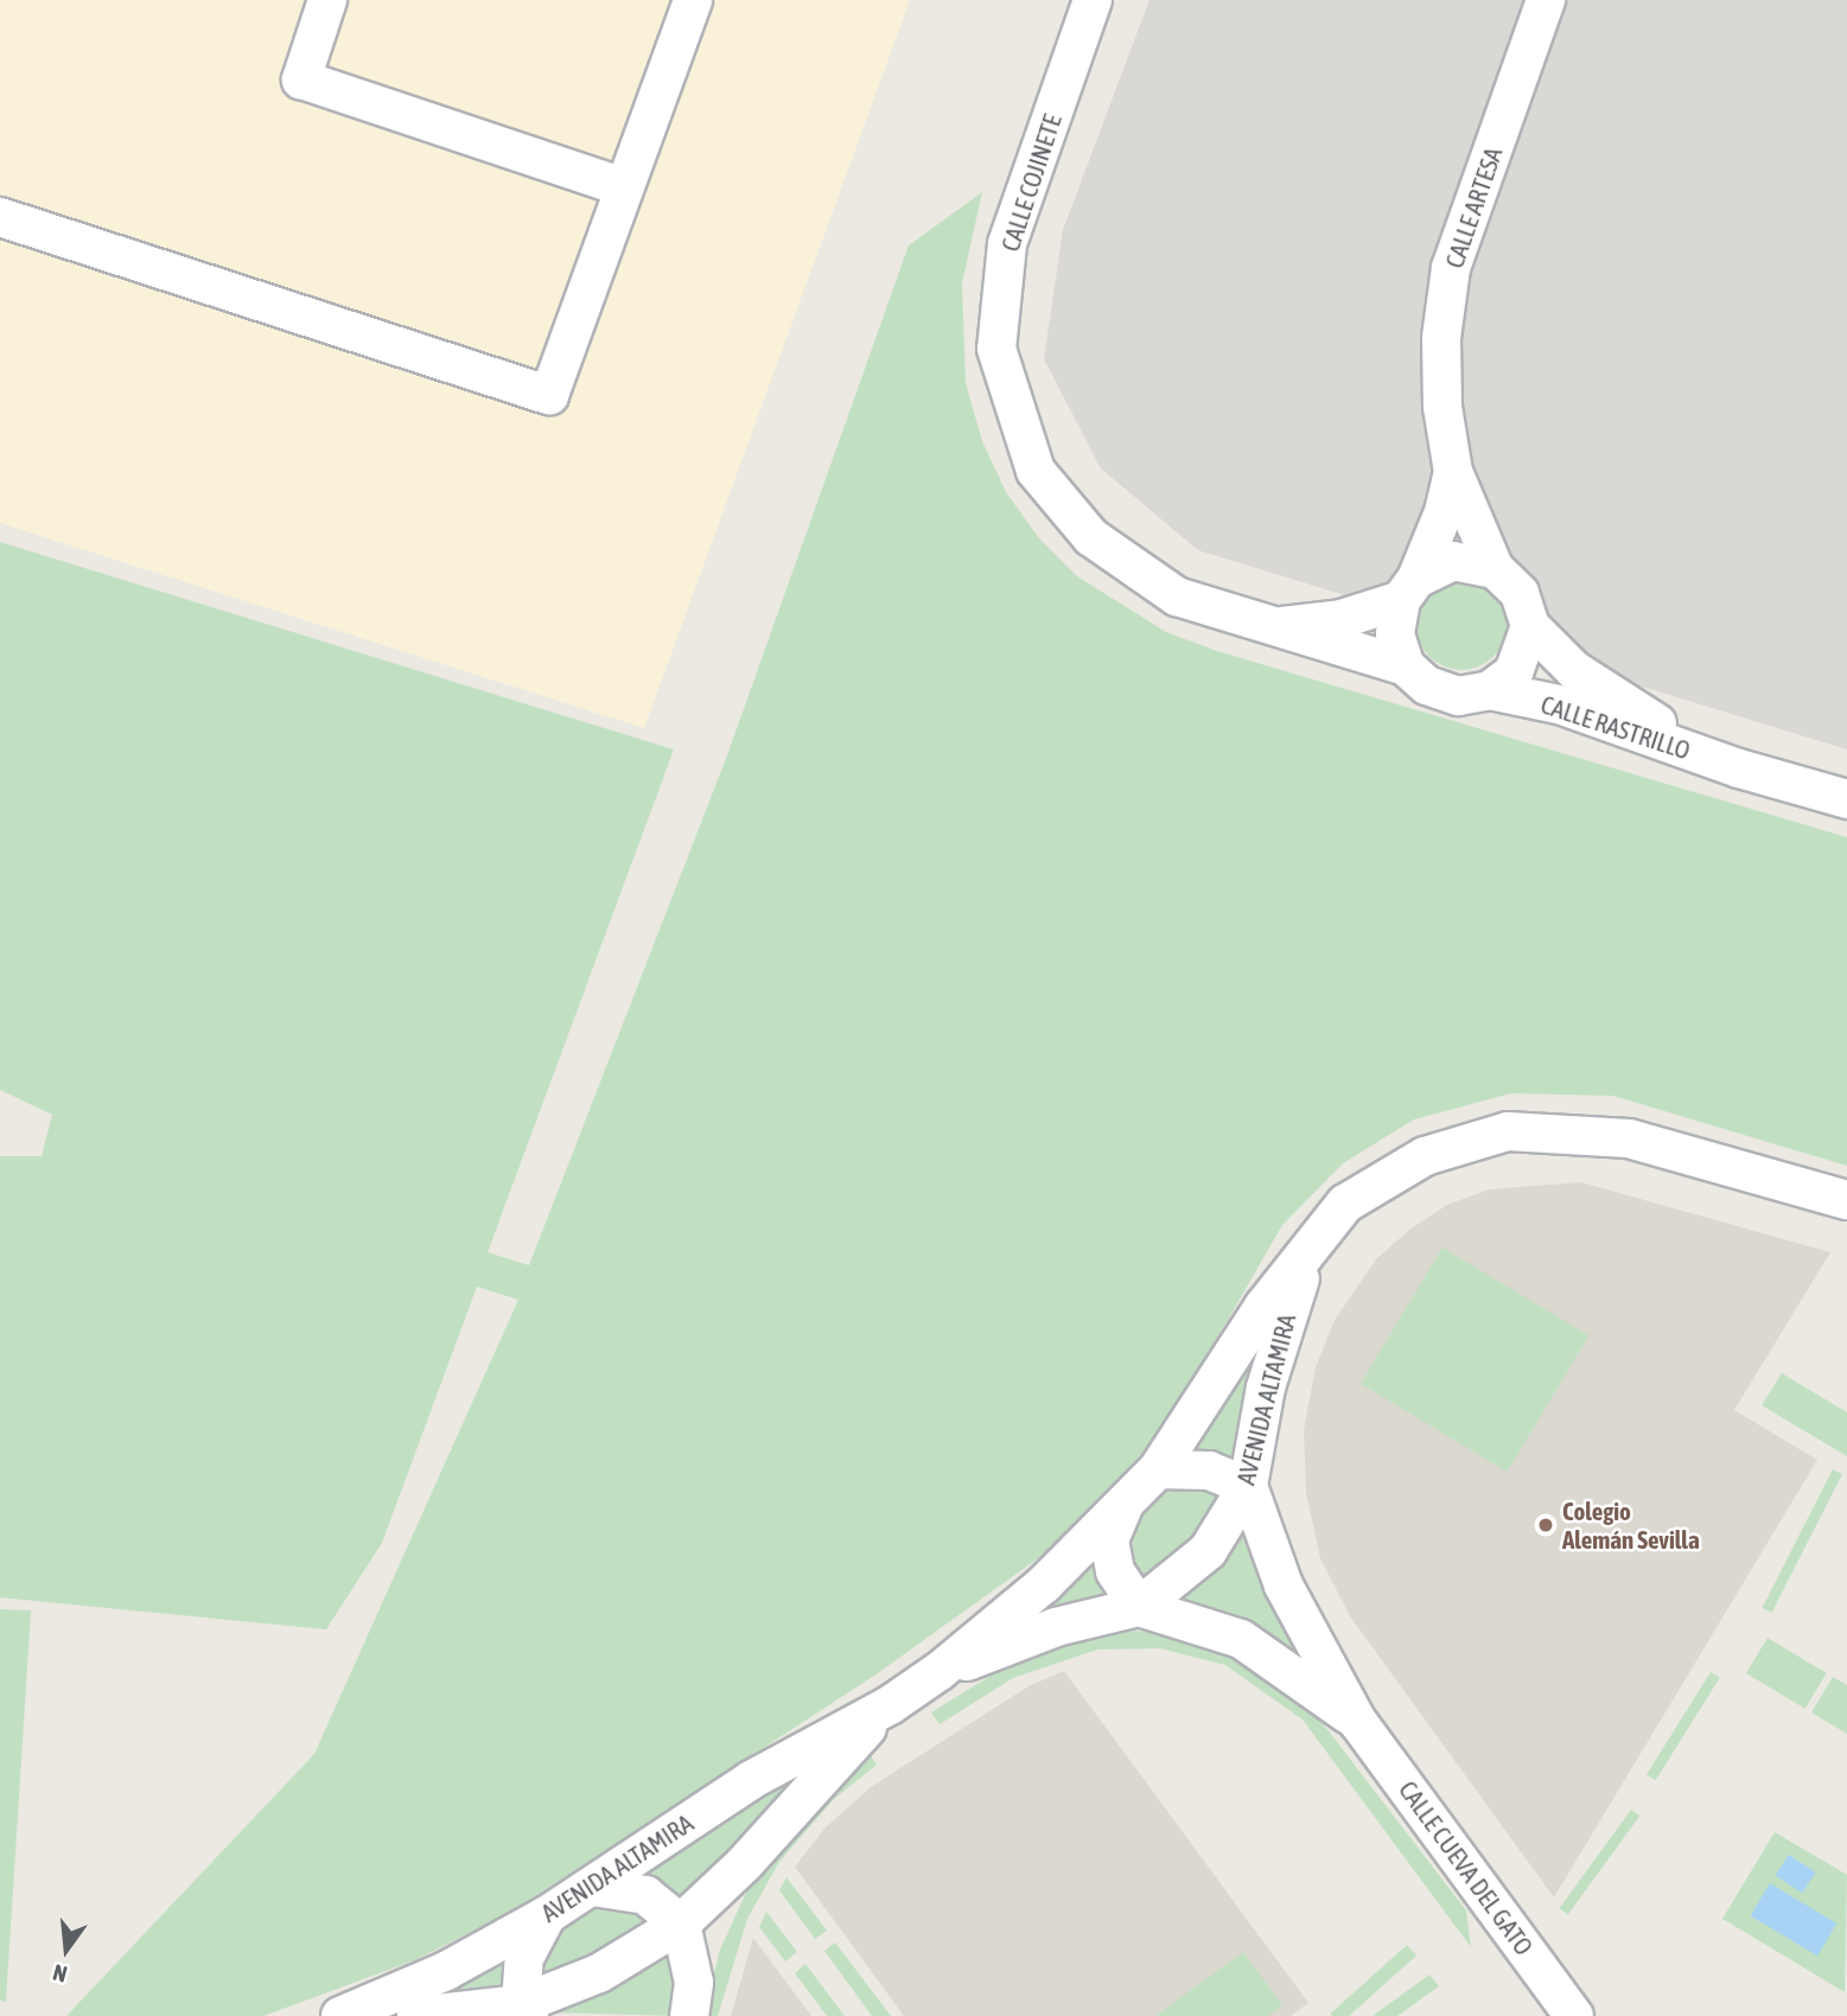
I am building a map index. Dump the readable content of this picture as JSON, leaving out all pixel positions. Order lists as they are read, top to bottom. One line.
{"streets":{"street":["CALLE COJINETE","CALLE ARTESA","CALLE RASTRILLO","AVENIDA ALTAMIRA","CALLE CUEVA DEL GATO"]},"crossings":[["CALLE COJINETE","CALLE ARTESA"],["CALLE COJINETE","CALLE RASTRILLO"],["CALLE ARTESA","CALLE RASTRILLO"]],"places":["Colegio Alemán Sevilla"],"north":"bottom"}
